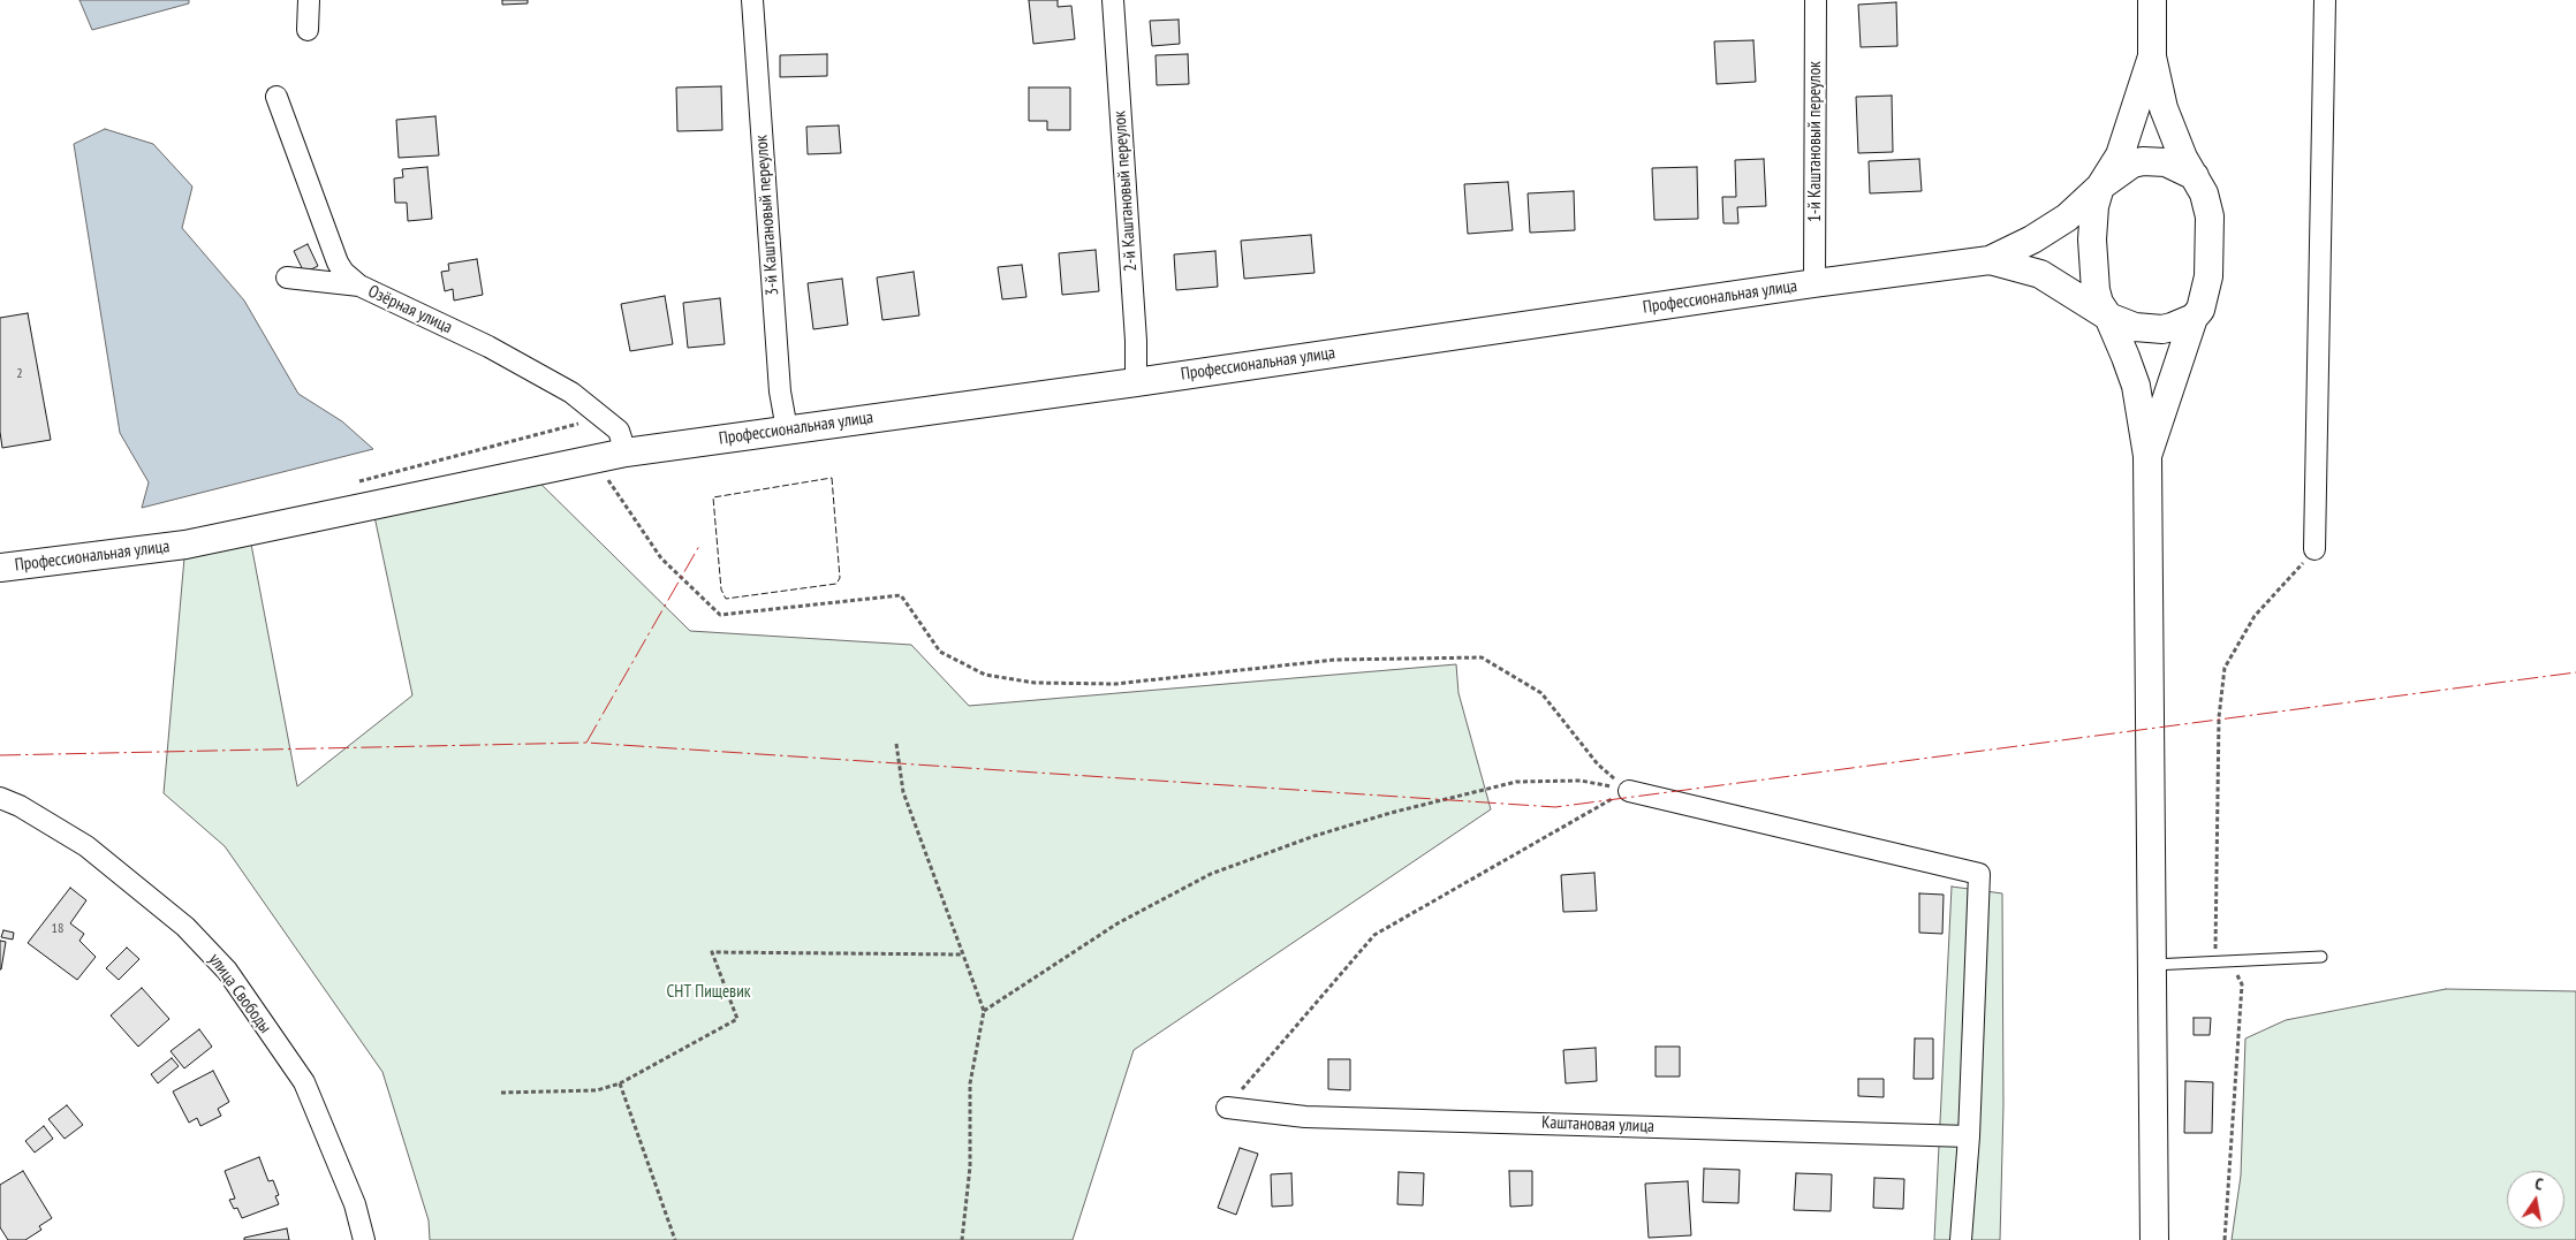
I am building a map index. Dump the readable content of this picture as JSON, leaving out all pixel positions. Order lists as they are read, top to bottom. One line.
{"streets":{"street":["1-й Каштановый переулок","2-й Каштановый переулок","3-й Каштановый переулок","Профессиональная улица","Озёрная улица","улица Свободы","Каштановая улица"]},"crossings":[["1-й Каштановый переулок","Профессиональная улица"],["2-й Каштановый переулок","Профессиональная улица"],["3-й Каштановый переулок","Профессиональная улица"],["Профессиональная улица","Озёрная улица"]],"parks":["СНТ Пищевик"],"house_numbers":["2","18"],"north":"top"}
